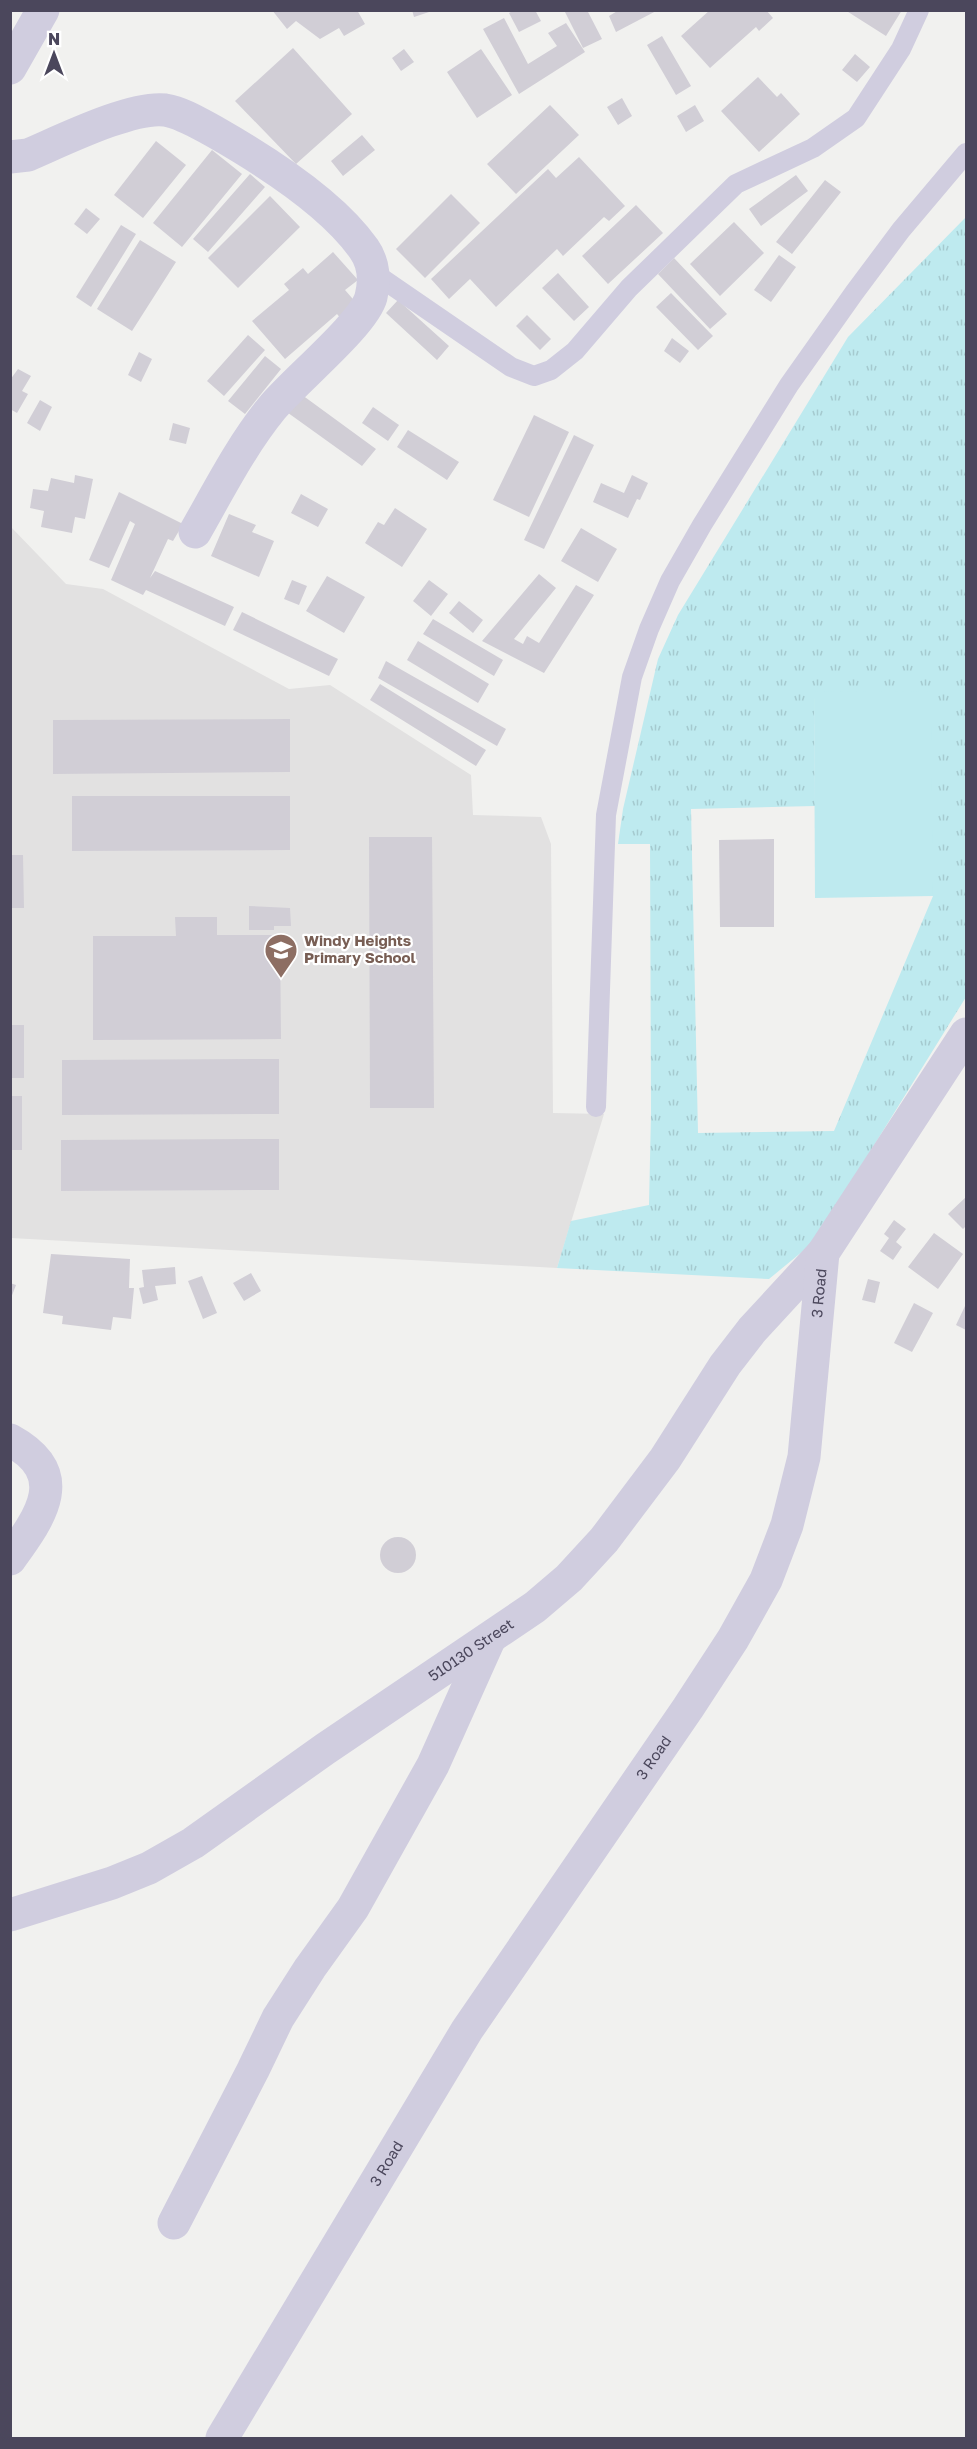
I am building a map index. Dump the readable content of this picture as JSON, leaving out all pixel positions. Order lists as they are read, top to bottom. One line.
{"streets":{"street":["3 Road","510130 Street"]},"crossings":[["3 Road","510130 Street"]],"places":{"school or university":["Windy Heights Primary School"]},"north":"top"}
